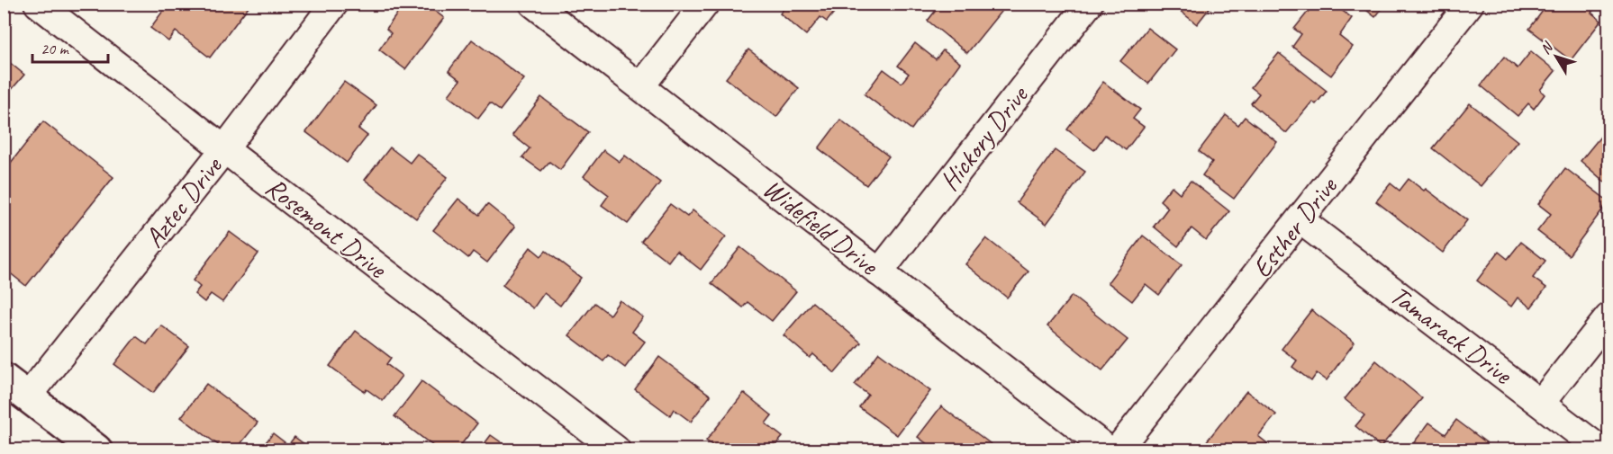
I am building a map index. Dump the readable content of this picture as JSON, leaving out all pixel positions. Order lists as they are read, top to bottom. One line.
{"streets":{"street":["Hickory Drive","Aztec Drive","Widefield Drive","Rosemont Drive","Esther Drive","Tamarack Drive"]},"crossings":[["Hickory Drive","Widefield Drive"],["Aztec Drive","Rosemont Drive"],["Esther Drive","Tamarack Drive"]],"scale_bar":"20 m","north":"top left"}
